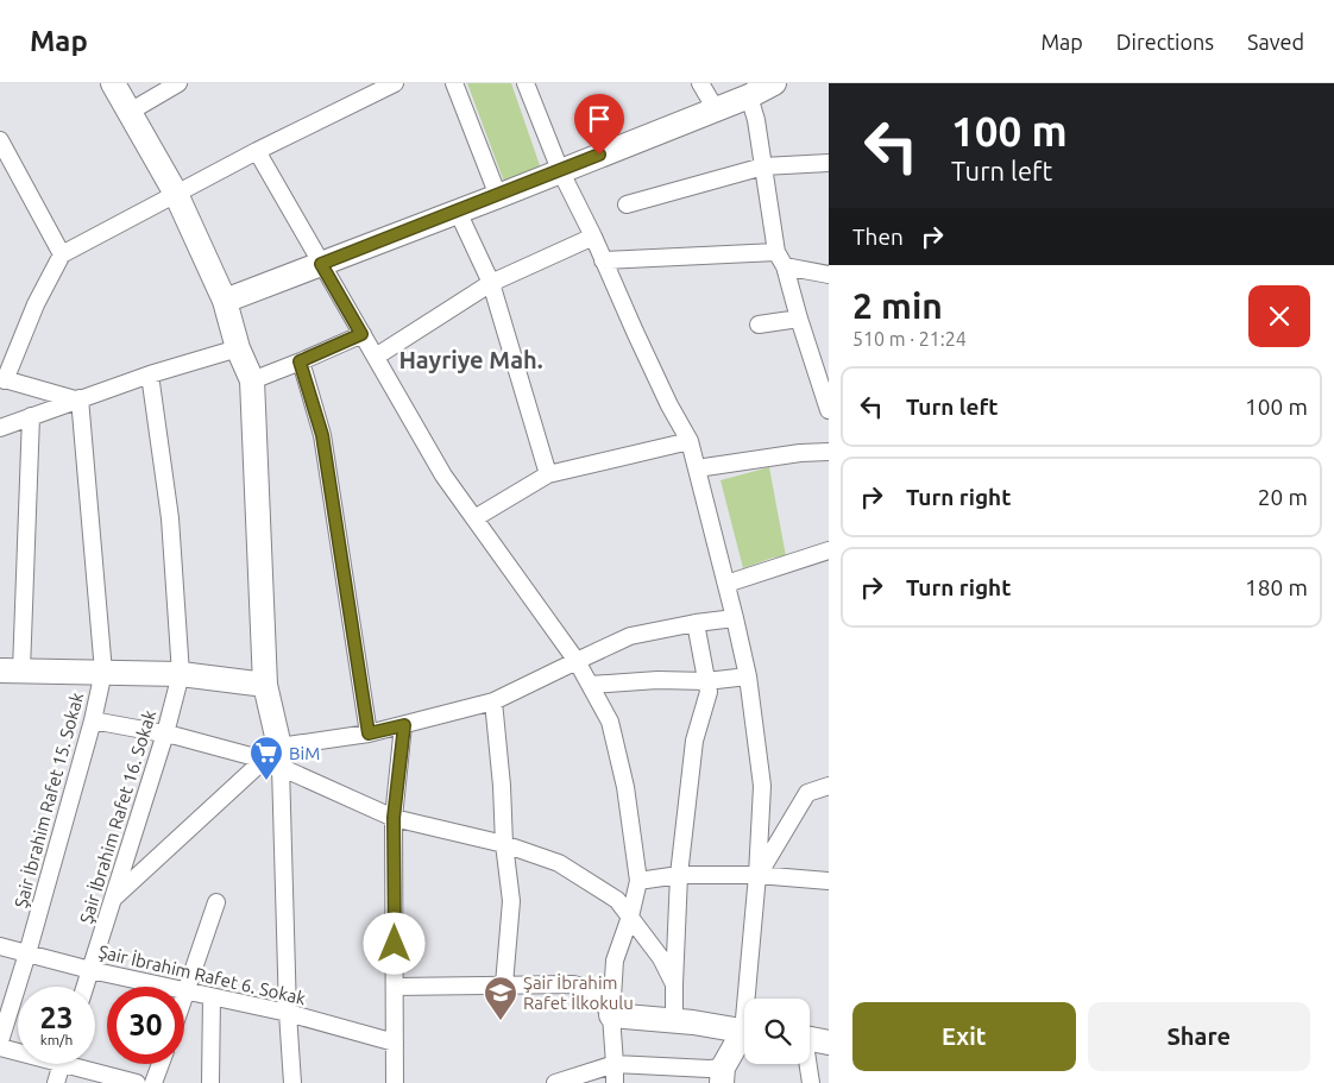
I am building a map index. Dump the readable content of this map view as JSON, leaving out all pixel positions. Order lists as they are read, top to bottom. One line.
{"streets":{"street":["Şair İbrahim Rafet 15. Sokak","Şair İbrahim Rafet 16. Sokak","Şair İbrahim Rafet 6. Sokak"]},"crossings":[["Şair İbrahim Rafet 15. Sokak","Şair İbrahim Rafet 6. Sokak"],["Şair İbrahim Rafet 16. Sokak","Şair İbrahim Rafet 6. Sokak"]],"districts":["Hayriye Mah."],"places":{"supermarket":["BiM"],"school or university":["Şair İbrahim Rafet İlkokulu"]},"page":{"header":"Map","nav":["Map","Directions","Saved"],"turn":["100 m","Turn left"],"then":"Then","heading":["2 min","510 m · 21:24"],"list":[{"name":"Turn left","value":"100 m"},{"name":"Turn right","value":"20 m"},{"name":"Turn right","value":"180 m"}],"speed":"23 km/h","limit":"30","buttons":["Exit","Share"]}}
